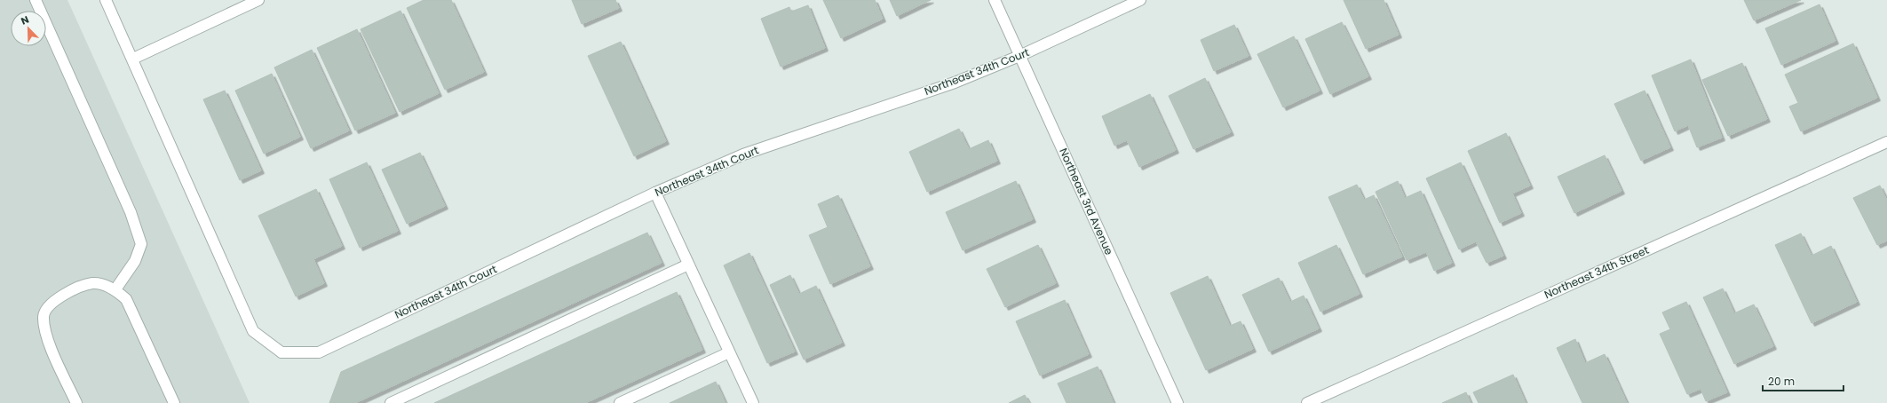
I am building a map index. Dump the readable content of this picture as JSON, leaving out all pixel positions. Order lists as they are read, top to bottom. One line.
{"streets":{"street":["Northeast 34th Court","Northeast 3rd Avenue","Northeast 34th Street"]},"crossings":[["Northeast 34th Court","Northeast 3rd Avenue"]],"scale_bar":"20 m","north":"top left"}
